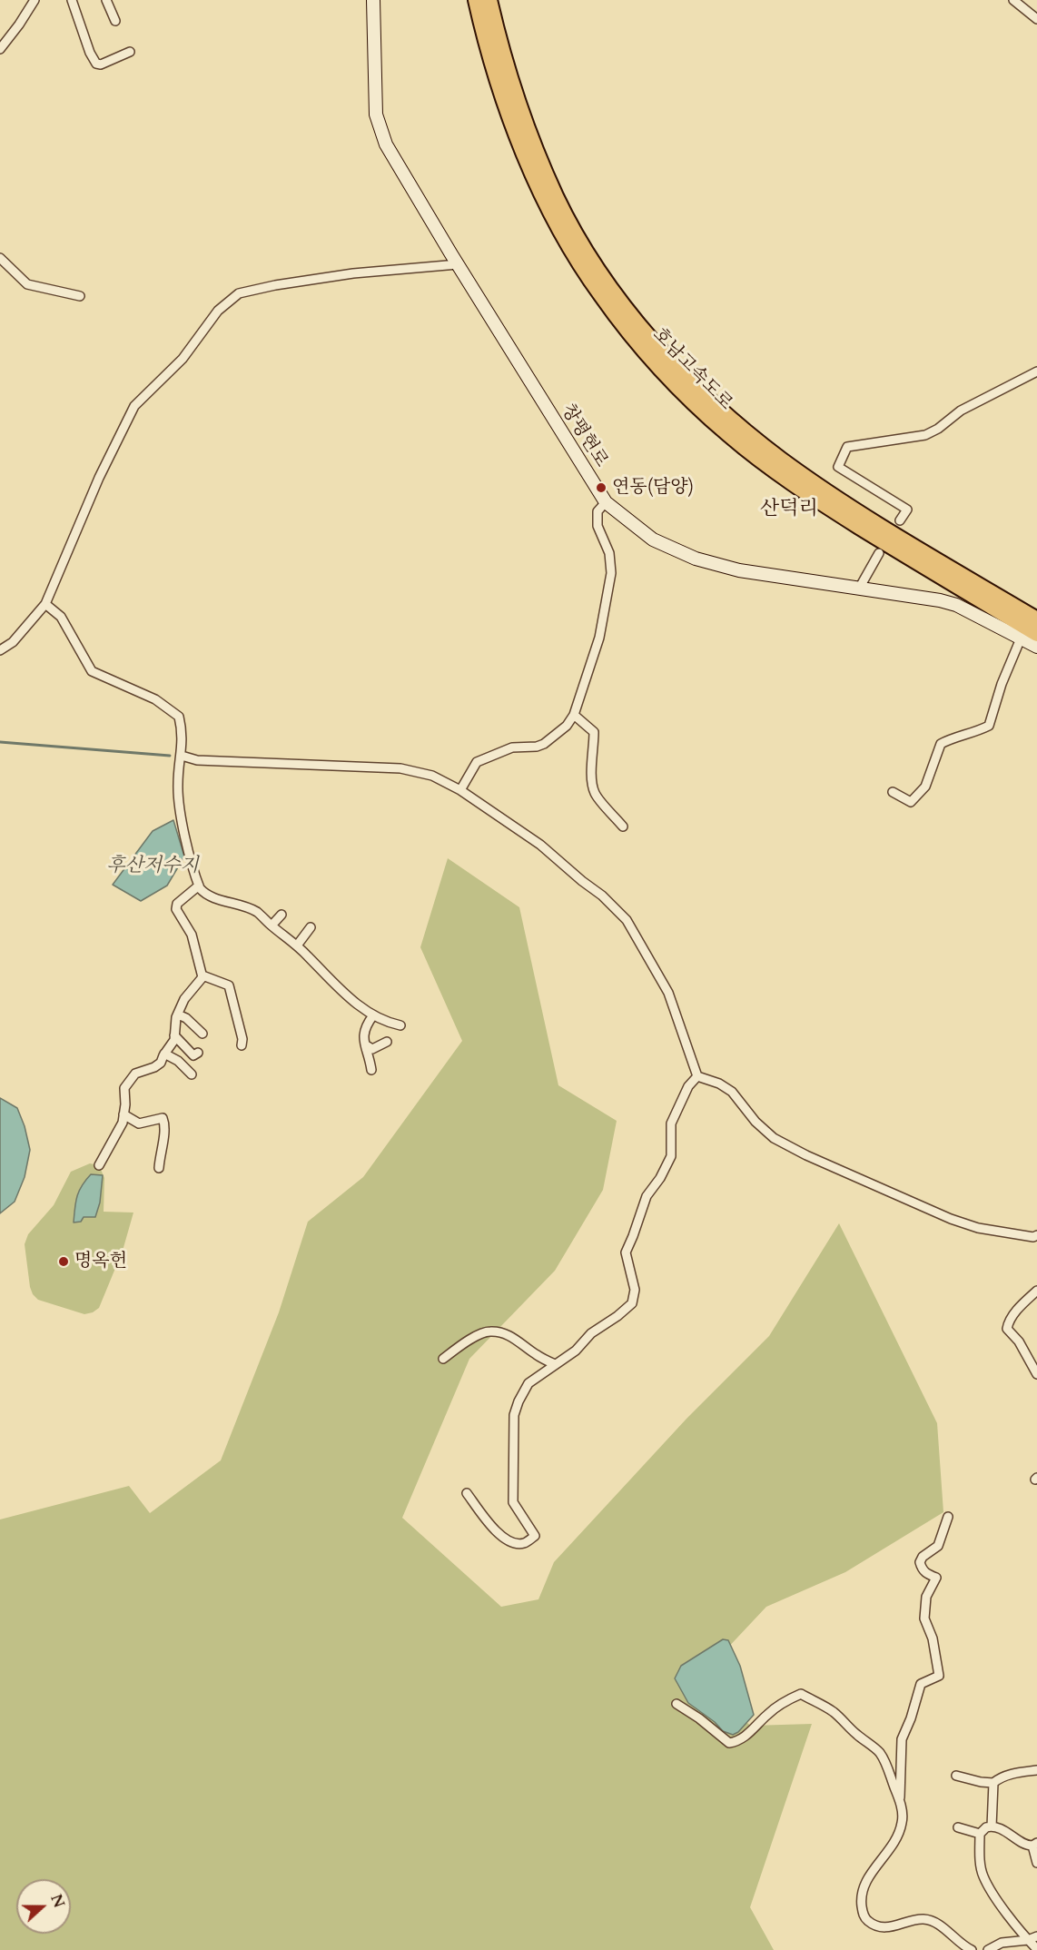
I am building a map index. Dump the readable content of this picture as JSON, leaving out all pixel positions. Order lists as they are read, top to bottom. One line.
{"streets":{"highway":["호남고속도로"],"main road":["창평현로"]},"districts":["산덕리"],"water":["후산저수지"],"places":["연동(담양)","명옥헌"],"north":"right"}
